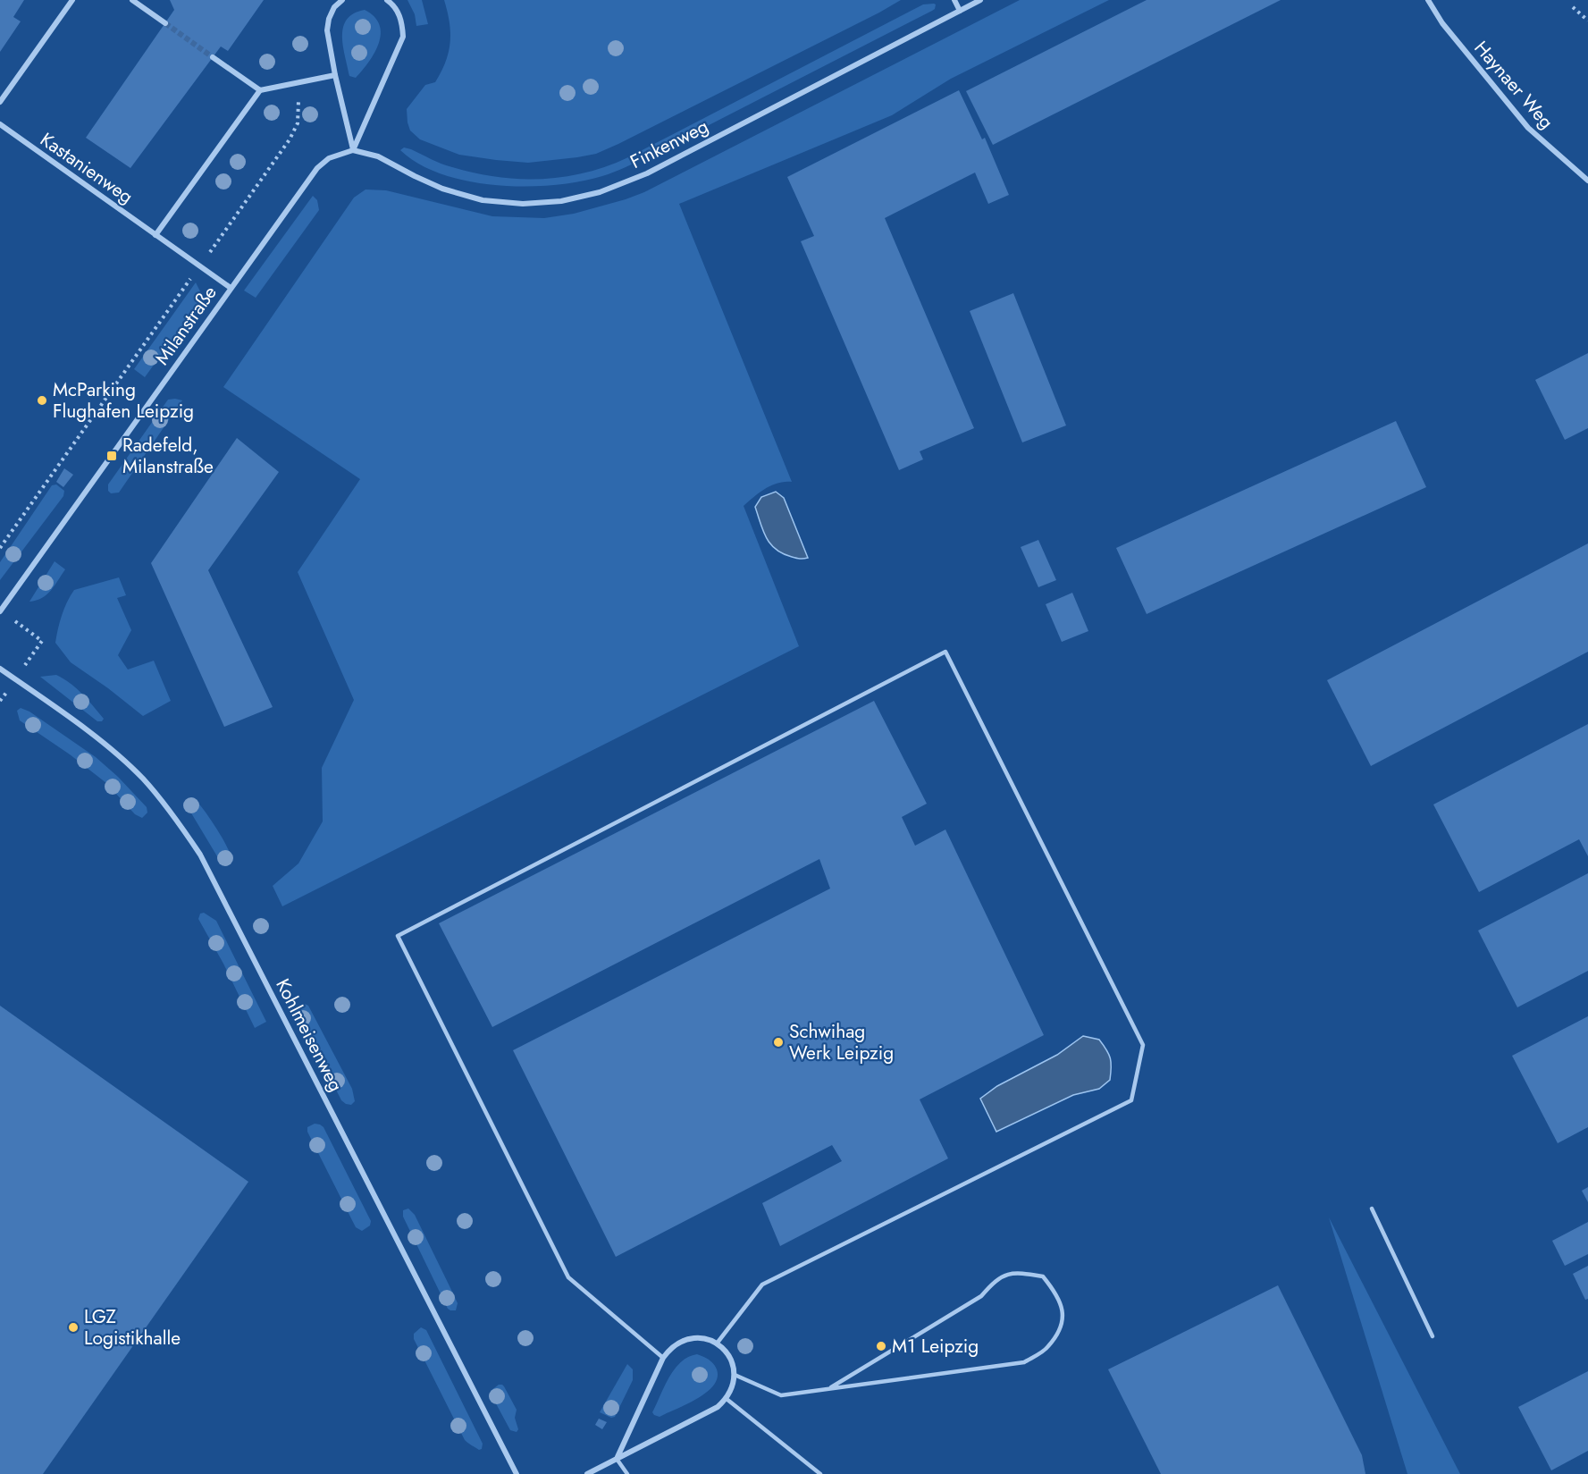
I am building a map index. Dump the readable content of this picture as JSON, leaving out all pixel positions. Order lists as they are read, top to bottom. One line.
{"streets":{"street":["Haynaer Weg","Finkenweg","Kastanienweg","Milanstraße","Kohlmeisenweg"]},"crossings":[["Finkenweg","Milanstraße"],["Kastanienweg","Milanstraße"]],"places":{"other":["McParking Flughafen Leipzig","Schwihag Werk Leipzig","LGZ Logistikhalle","M1 Leipzig"],"transit":["Radefeld, Milanstraße"]}}
